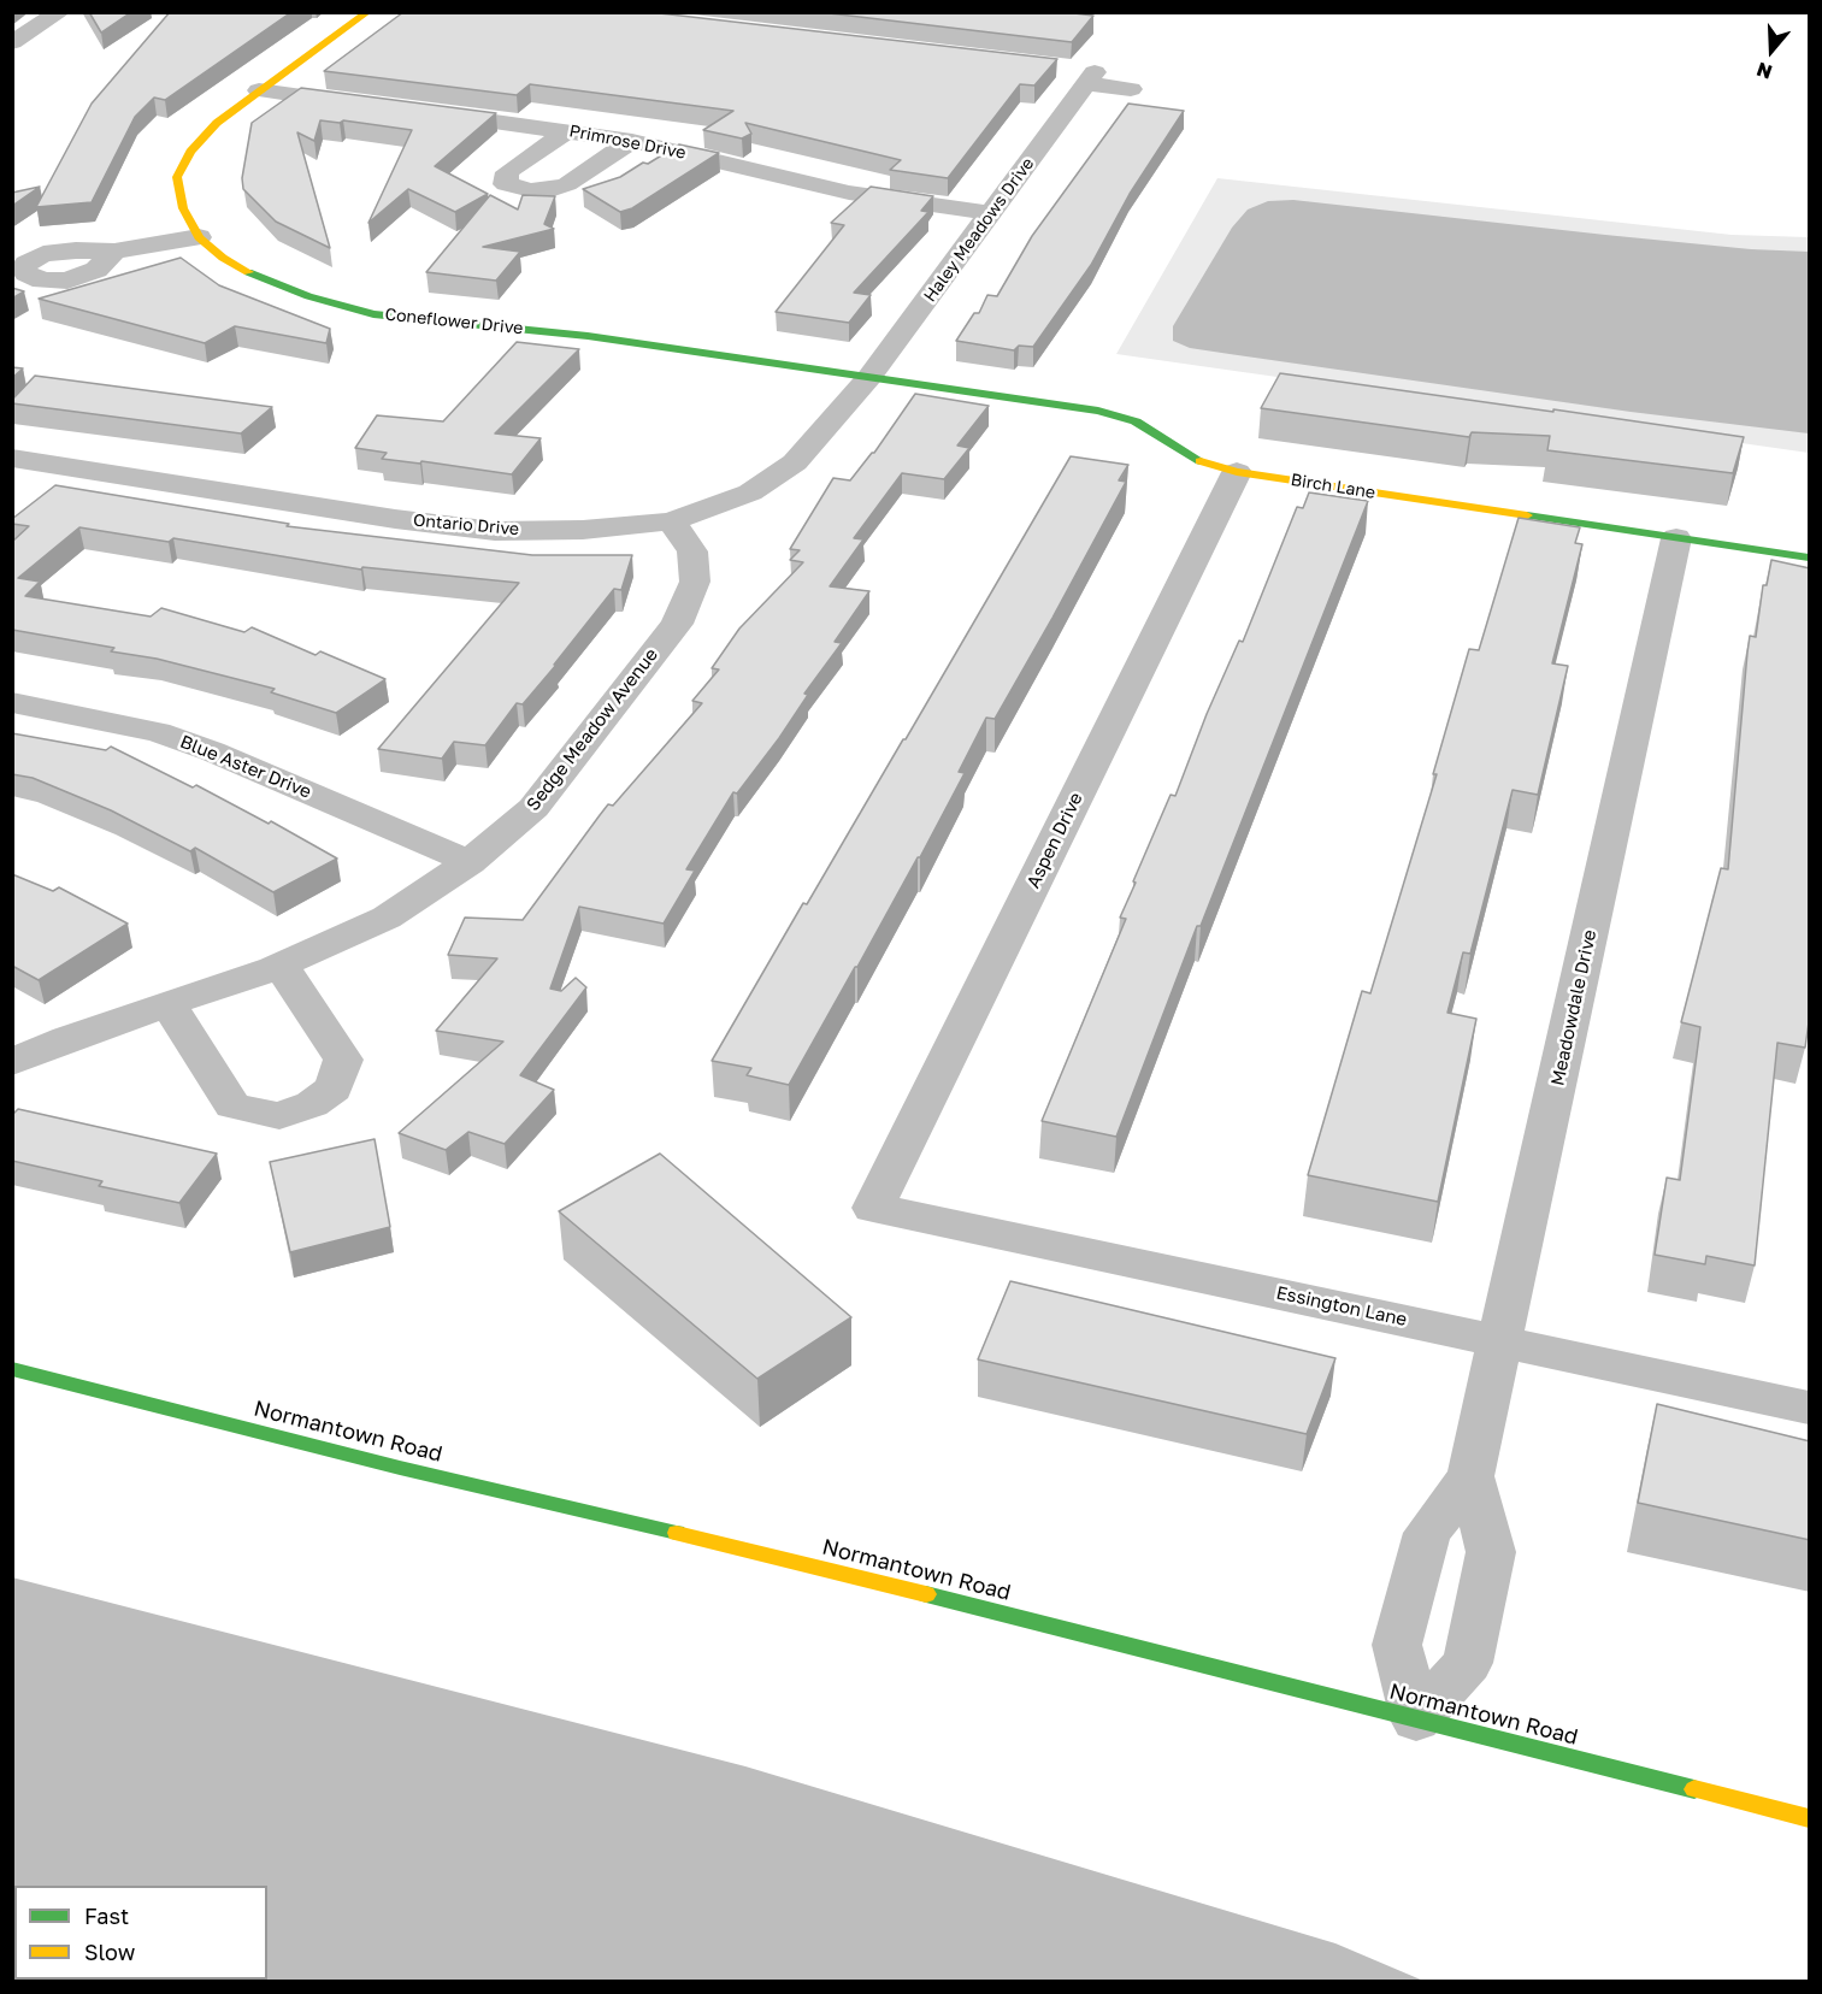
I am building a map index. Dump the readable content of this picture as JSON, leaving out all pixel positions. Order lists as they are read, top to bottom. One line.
{"streets":{"street":["Primrose Drive","Haley Meadows Drive","Coneflower Drive","Birch Lane","Ontario Drive","Sedge Meadow Avenue","Blue Aster Drive","Aspen Drive","Meadowdale Drive","Essington Lane","Normantown Road"]},"crossings":[["Primrose Drive","Haley Meadows Drive"],["Haley Meadows Drive","Coneflower Drive"],["Haley Meadows Drive","Birch Lane"],["Haley Meadows Drive","Ontario Drive"],["Coneflower Drive","Birch Lane"],["Coneflower Drive","Ontario Drive"],["Birch Lane","Ontario Drive"],["Birch Lane","Aspen Drive"],["Birch Lane","Meadowdale Drive"],["Ontario Drive","Sedge Meadow Avenue"],["Sedge Meadow Avenue","Blue Aster Drive"],["Aspen Drive","Essington Lane"],["Meadowdale Drive","Essington Lane"],["Meadowdale Drive","Normantown Road"]],"legend":["Fast","Slow"],"north":"bottom"}
